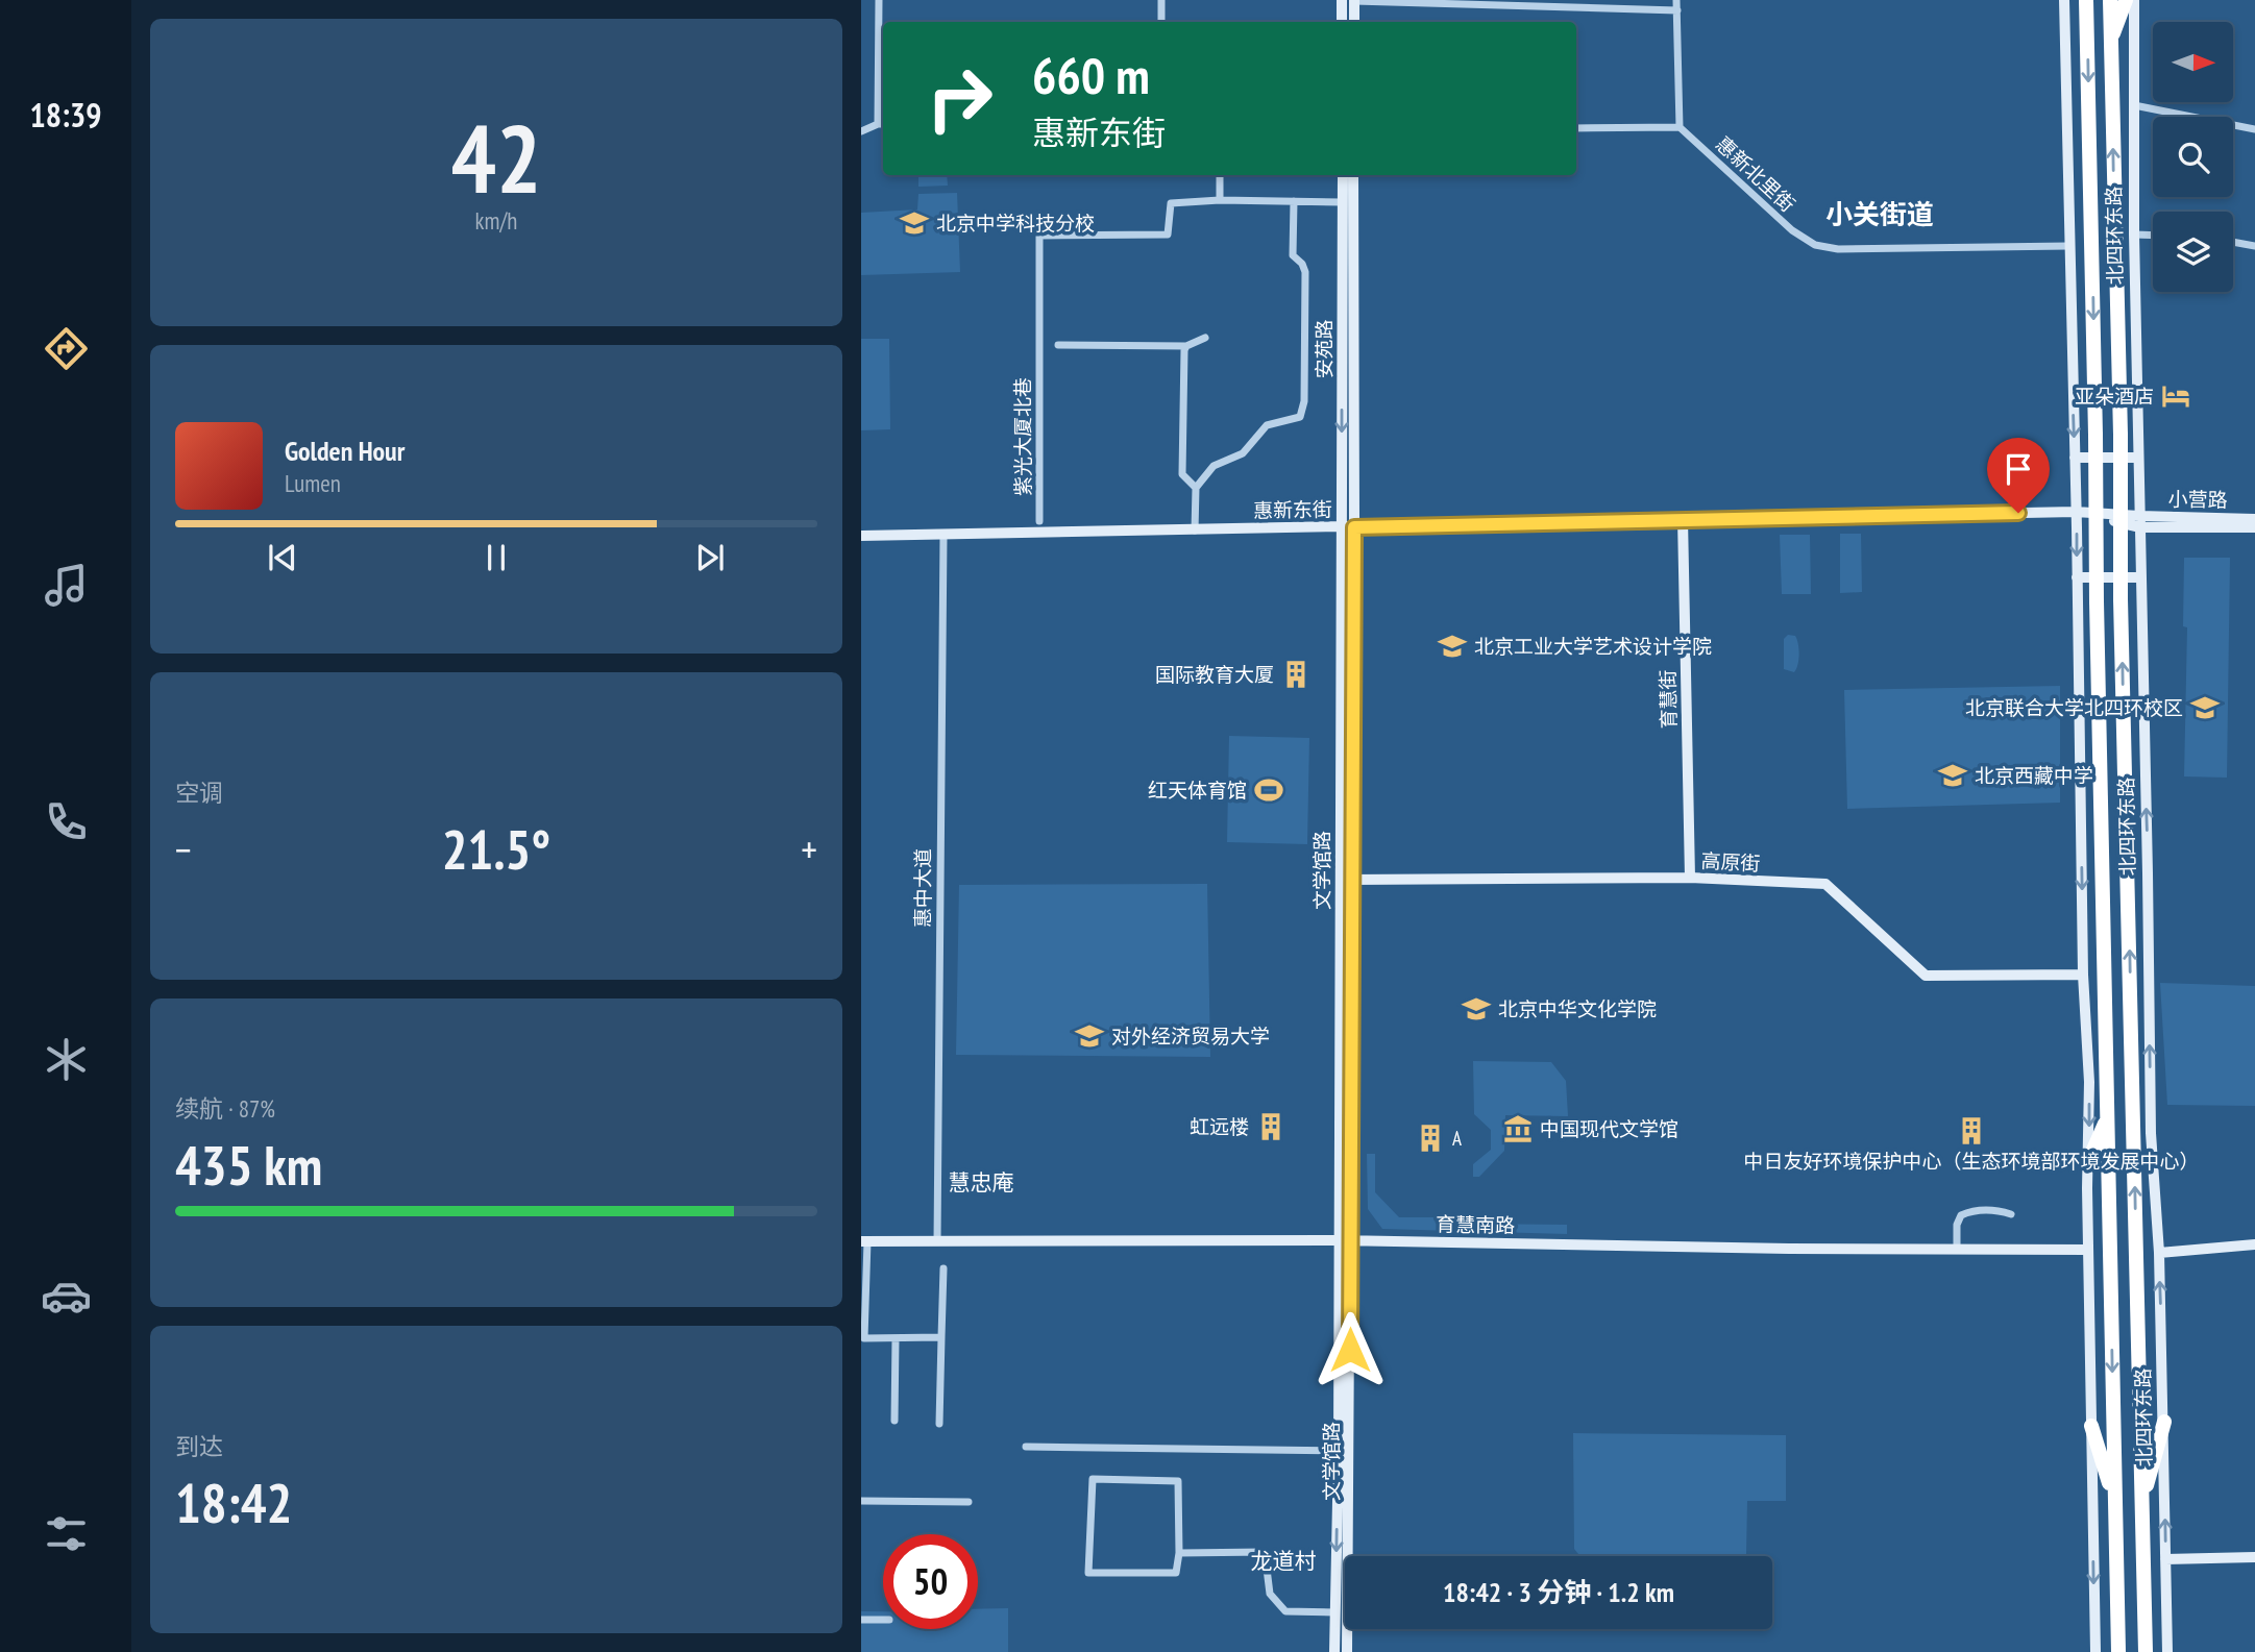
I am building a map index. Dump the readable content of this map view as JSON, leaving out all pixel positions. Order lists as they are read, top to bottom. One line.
{"streets":{"highway":["北四环东路"],"street":["惠新北里街","安苑路","紫光大厦北巷","小营路","惠新东街","育慧街","高原街","文学馆路","惠中大道","育慧南路"]},"crossings":[["北四环东路","小营路"],["北四环东路","惠新东街"],["安苑路","惠新东街"],["安苑路","文学馆路"],["小营路","惠新东街"],["惠新东街","育慧街"],["惠新东街","文学馆路"],["惠新东街","惠中大道"],["育慧街","高原街"],["高原街","文学馆路"],["文学馆路","育慧南路"],["惠中大道","育慧南路"]],"districts":["小关街道","慧忠庵","龙道村"],"places":{"school or university":["北京中学科技分校","北京工业大学艺术设计学院","北京联合大学北四环校区","北京西藏中学","北京中华文化学院","对外经济贸易大学"],"hotel":["亚朵酒店"],"building":["国际教育大厦","虹远楼","中日友好环境保护中心（生态环境部环境发展中心）","A"],"sports":["红天体育馆"],"museum":["中国现代文学馆"]},"north":"right","page":{"tabs":"18:39","tile":[["42","km/h"],"空调",["续航 · 87%","435 km"],["到达","18:42"]],"turn":["660 m","惠新东街"],"song":["Golden Hour","Lumen"],"heat":["−","21.5°","+"],"limit":"50","trip":"18:42 · 3 分钟 · 1.2 km"}}
